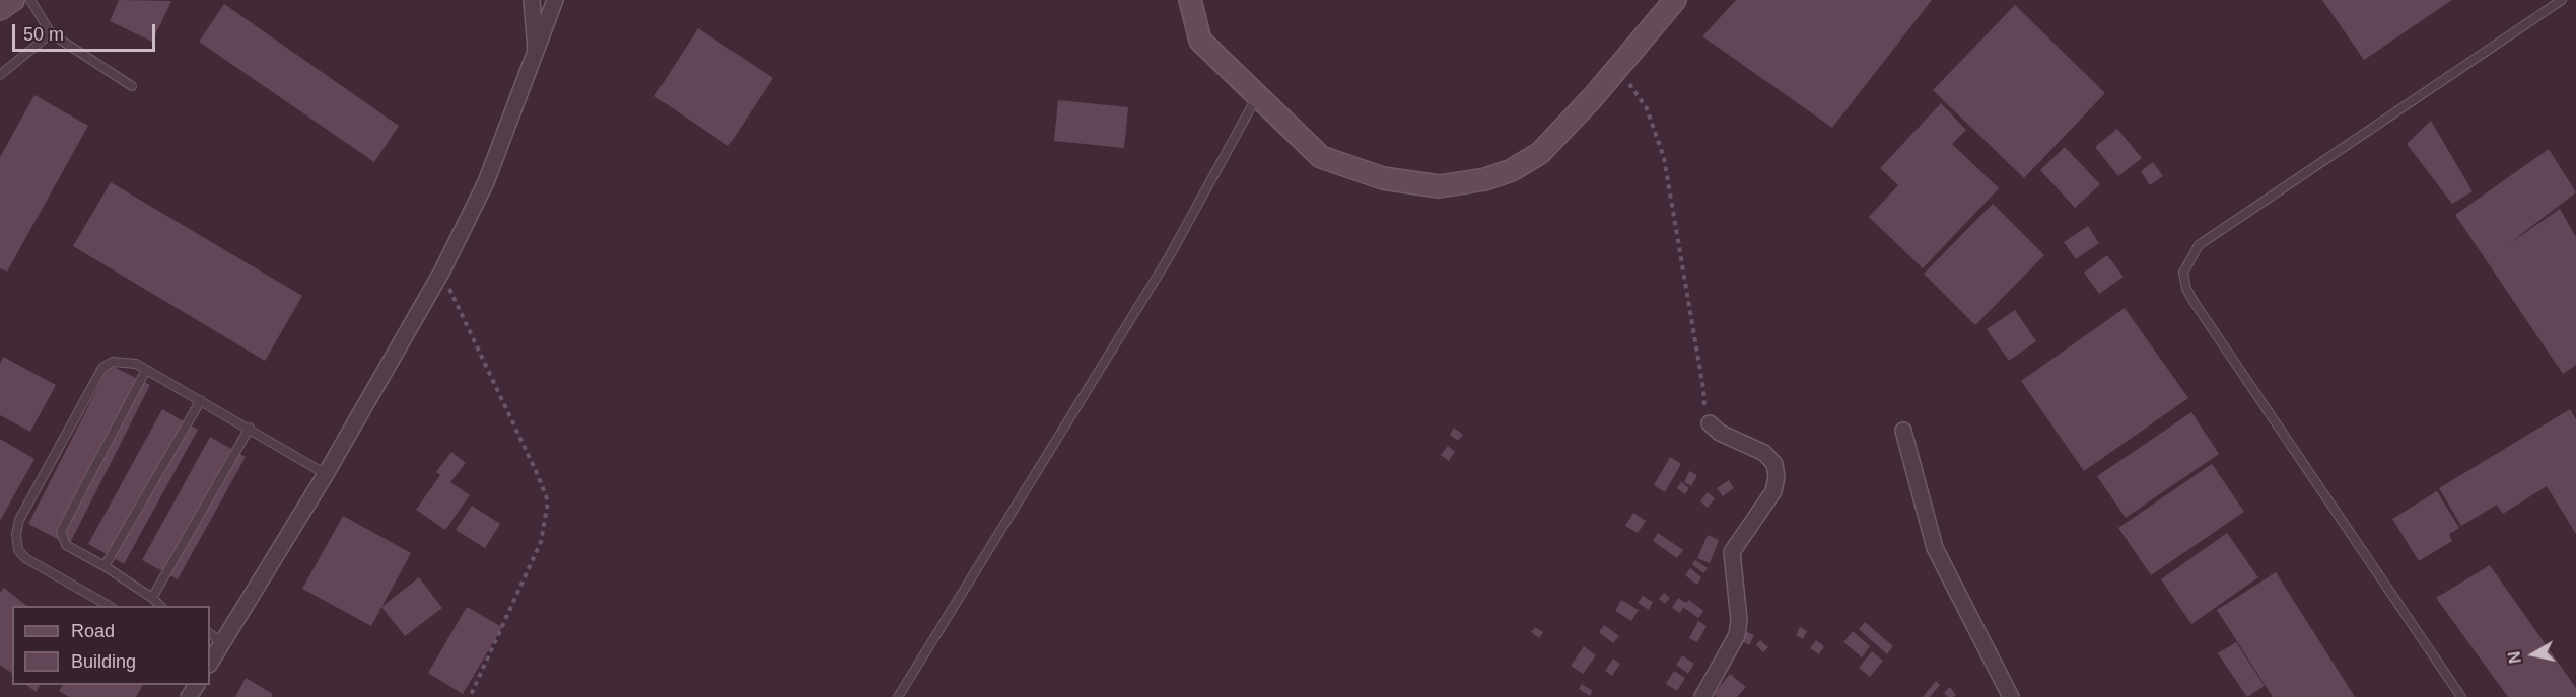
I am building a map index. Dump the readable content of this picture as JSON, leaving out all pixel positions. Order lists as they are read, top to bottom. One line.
{"legend":["Road","Building"],"scale_bar":"50 m","north":"left"}
